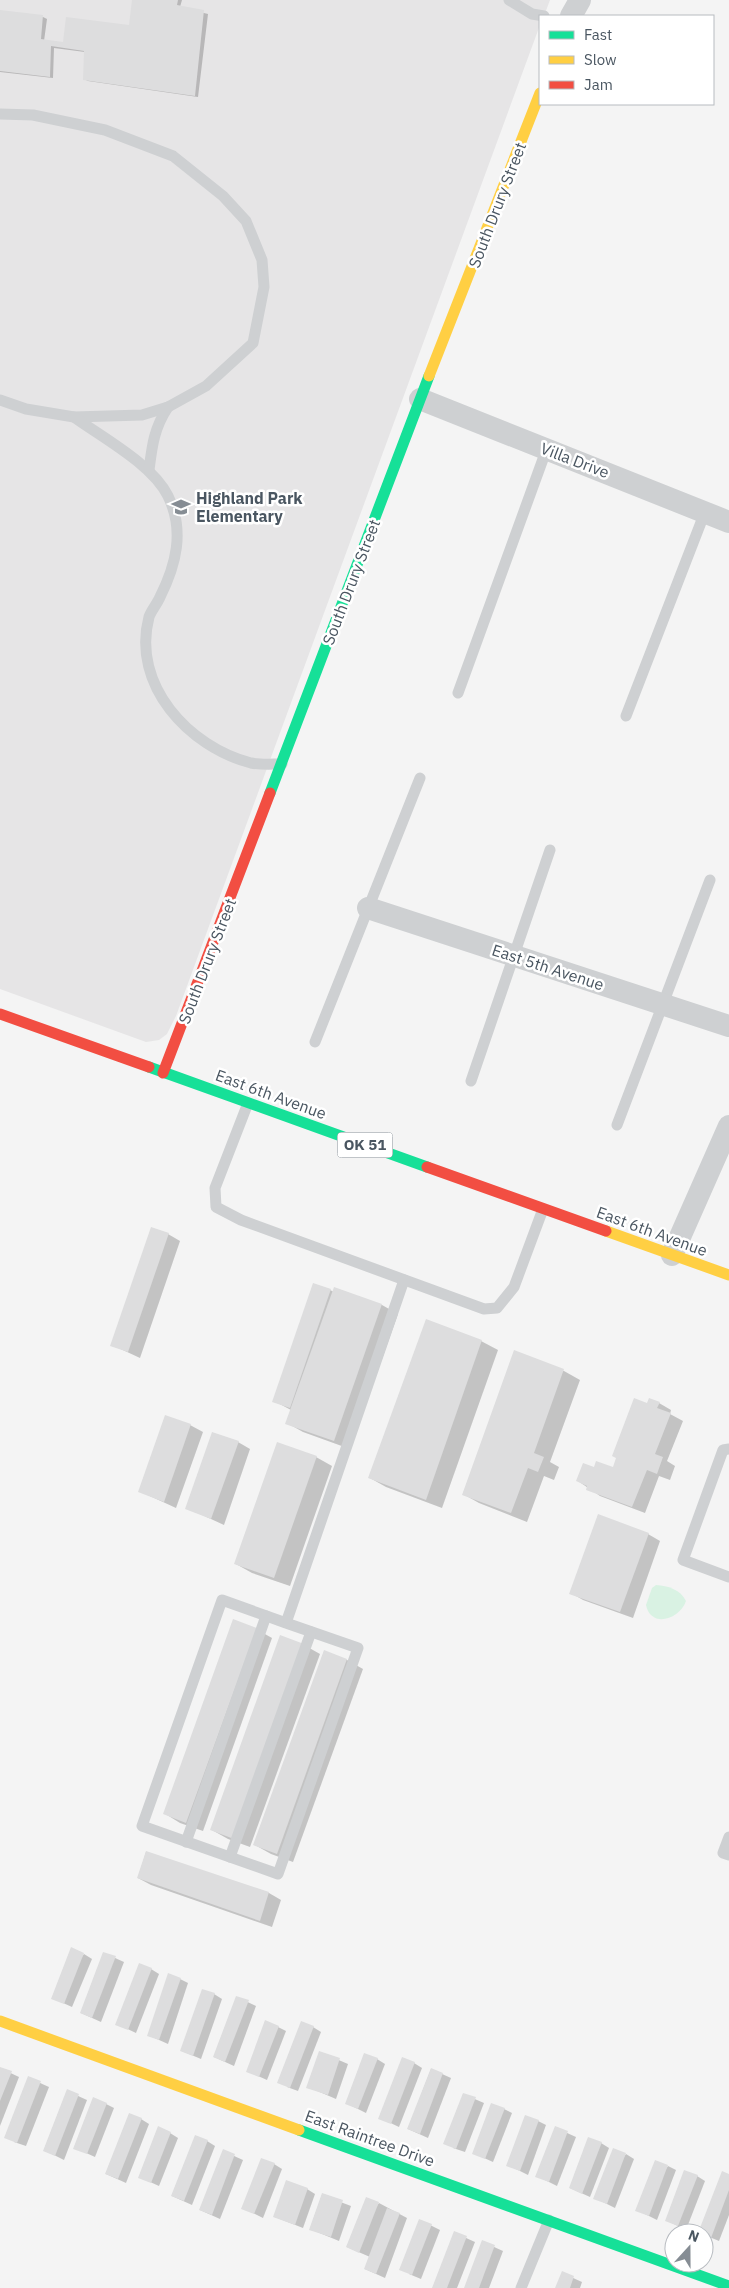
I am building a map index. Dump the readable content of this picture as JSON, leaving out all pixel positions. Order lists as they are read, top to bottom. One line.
{"streets":{"street":["South Drury Street","Villa Drive","East 5th Avenue","East 6th Avenue","OK 51","East Raintree Drive"]},"crossings":[["South Drury Street","Villa Drive"],["South Drury Street","East 6th Avenue"]],"places":{"school or university":["Highland Park Elementary"]},"legend":["Fast","Slow","Jam"],"north":"top"}
